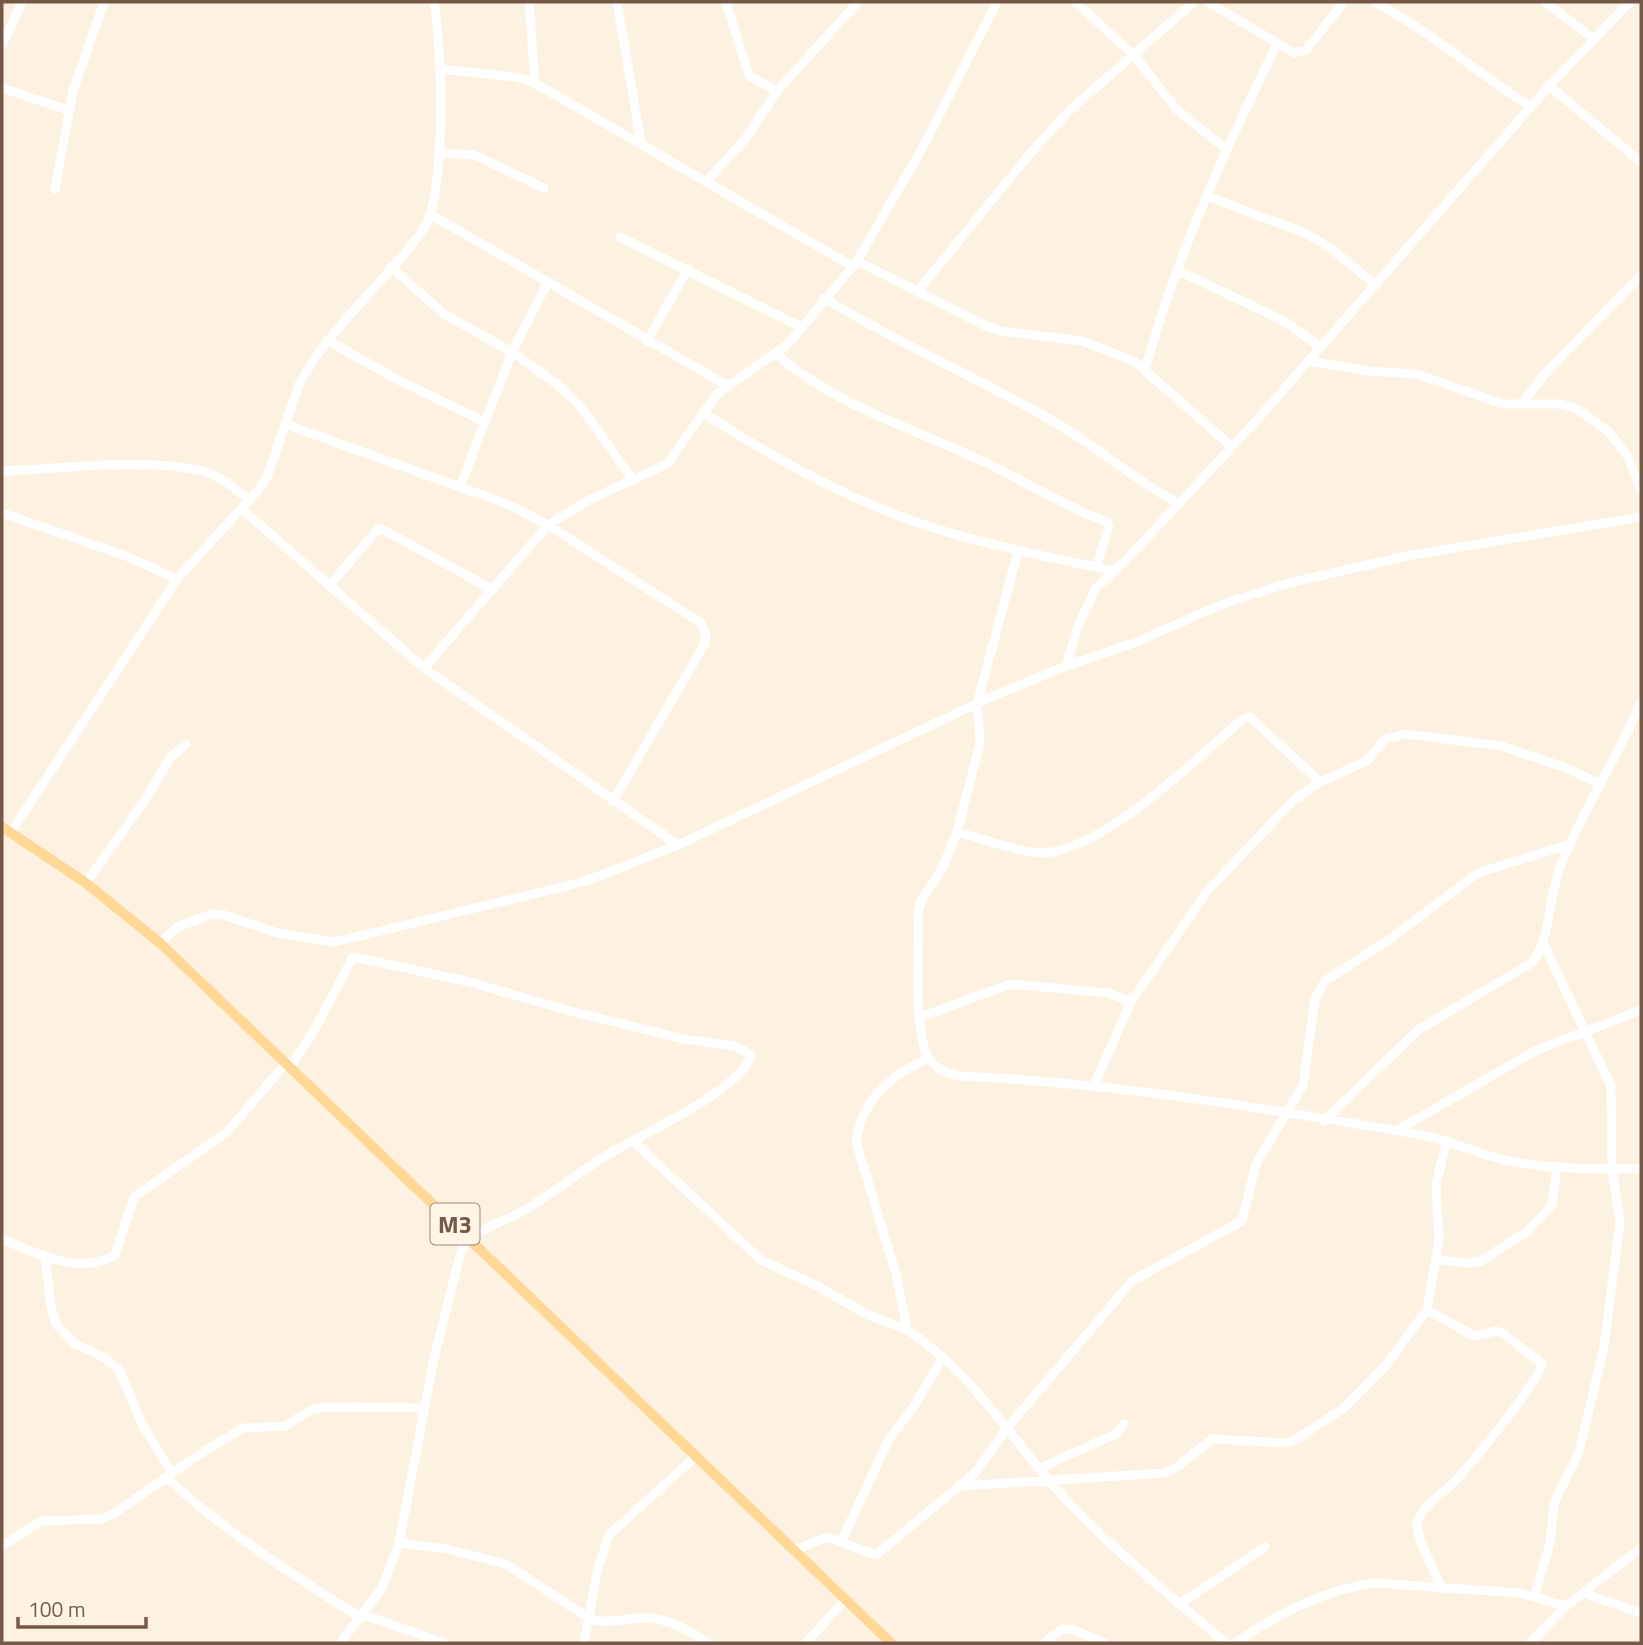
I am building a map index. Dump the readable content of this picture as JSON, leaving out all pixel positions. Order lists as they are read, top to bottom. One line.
{"streets":{"main road":["M3"]},"scale_bar":"100 m"}
